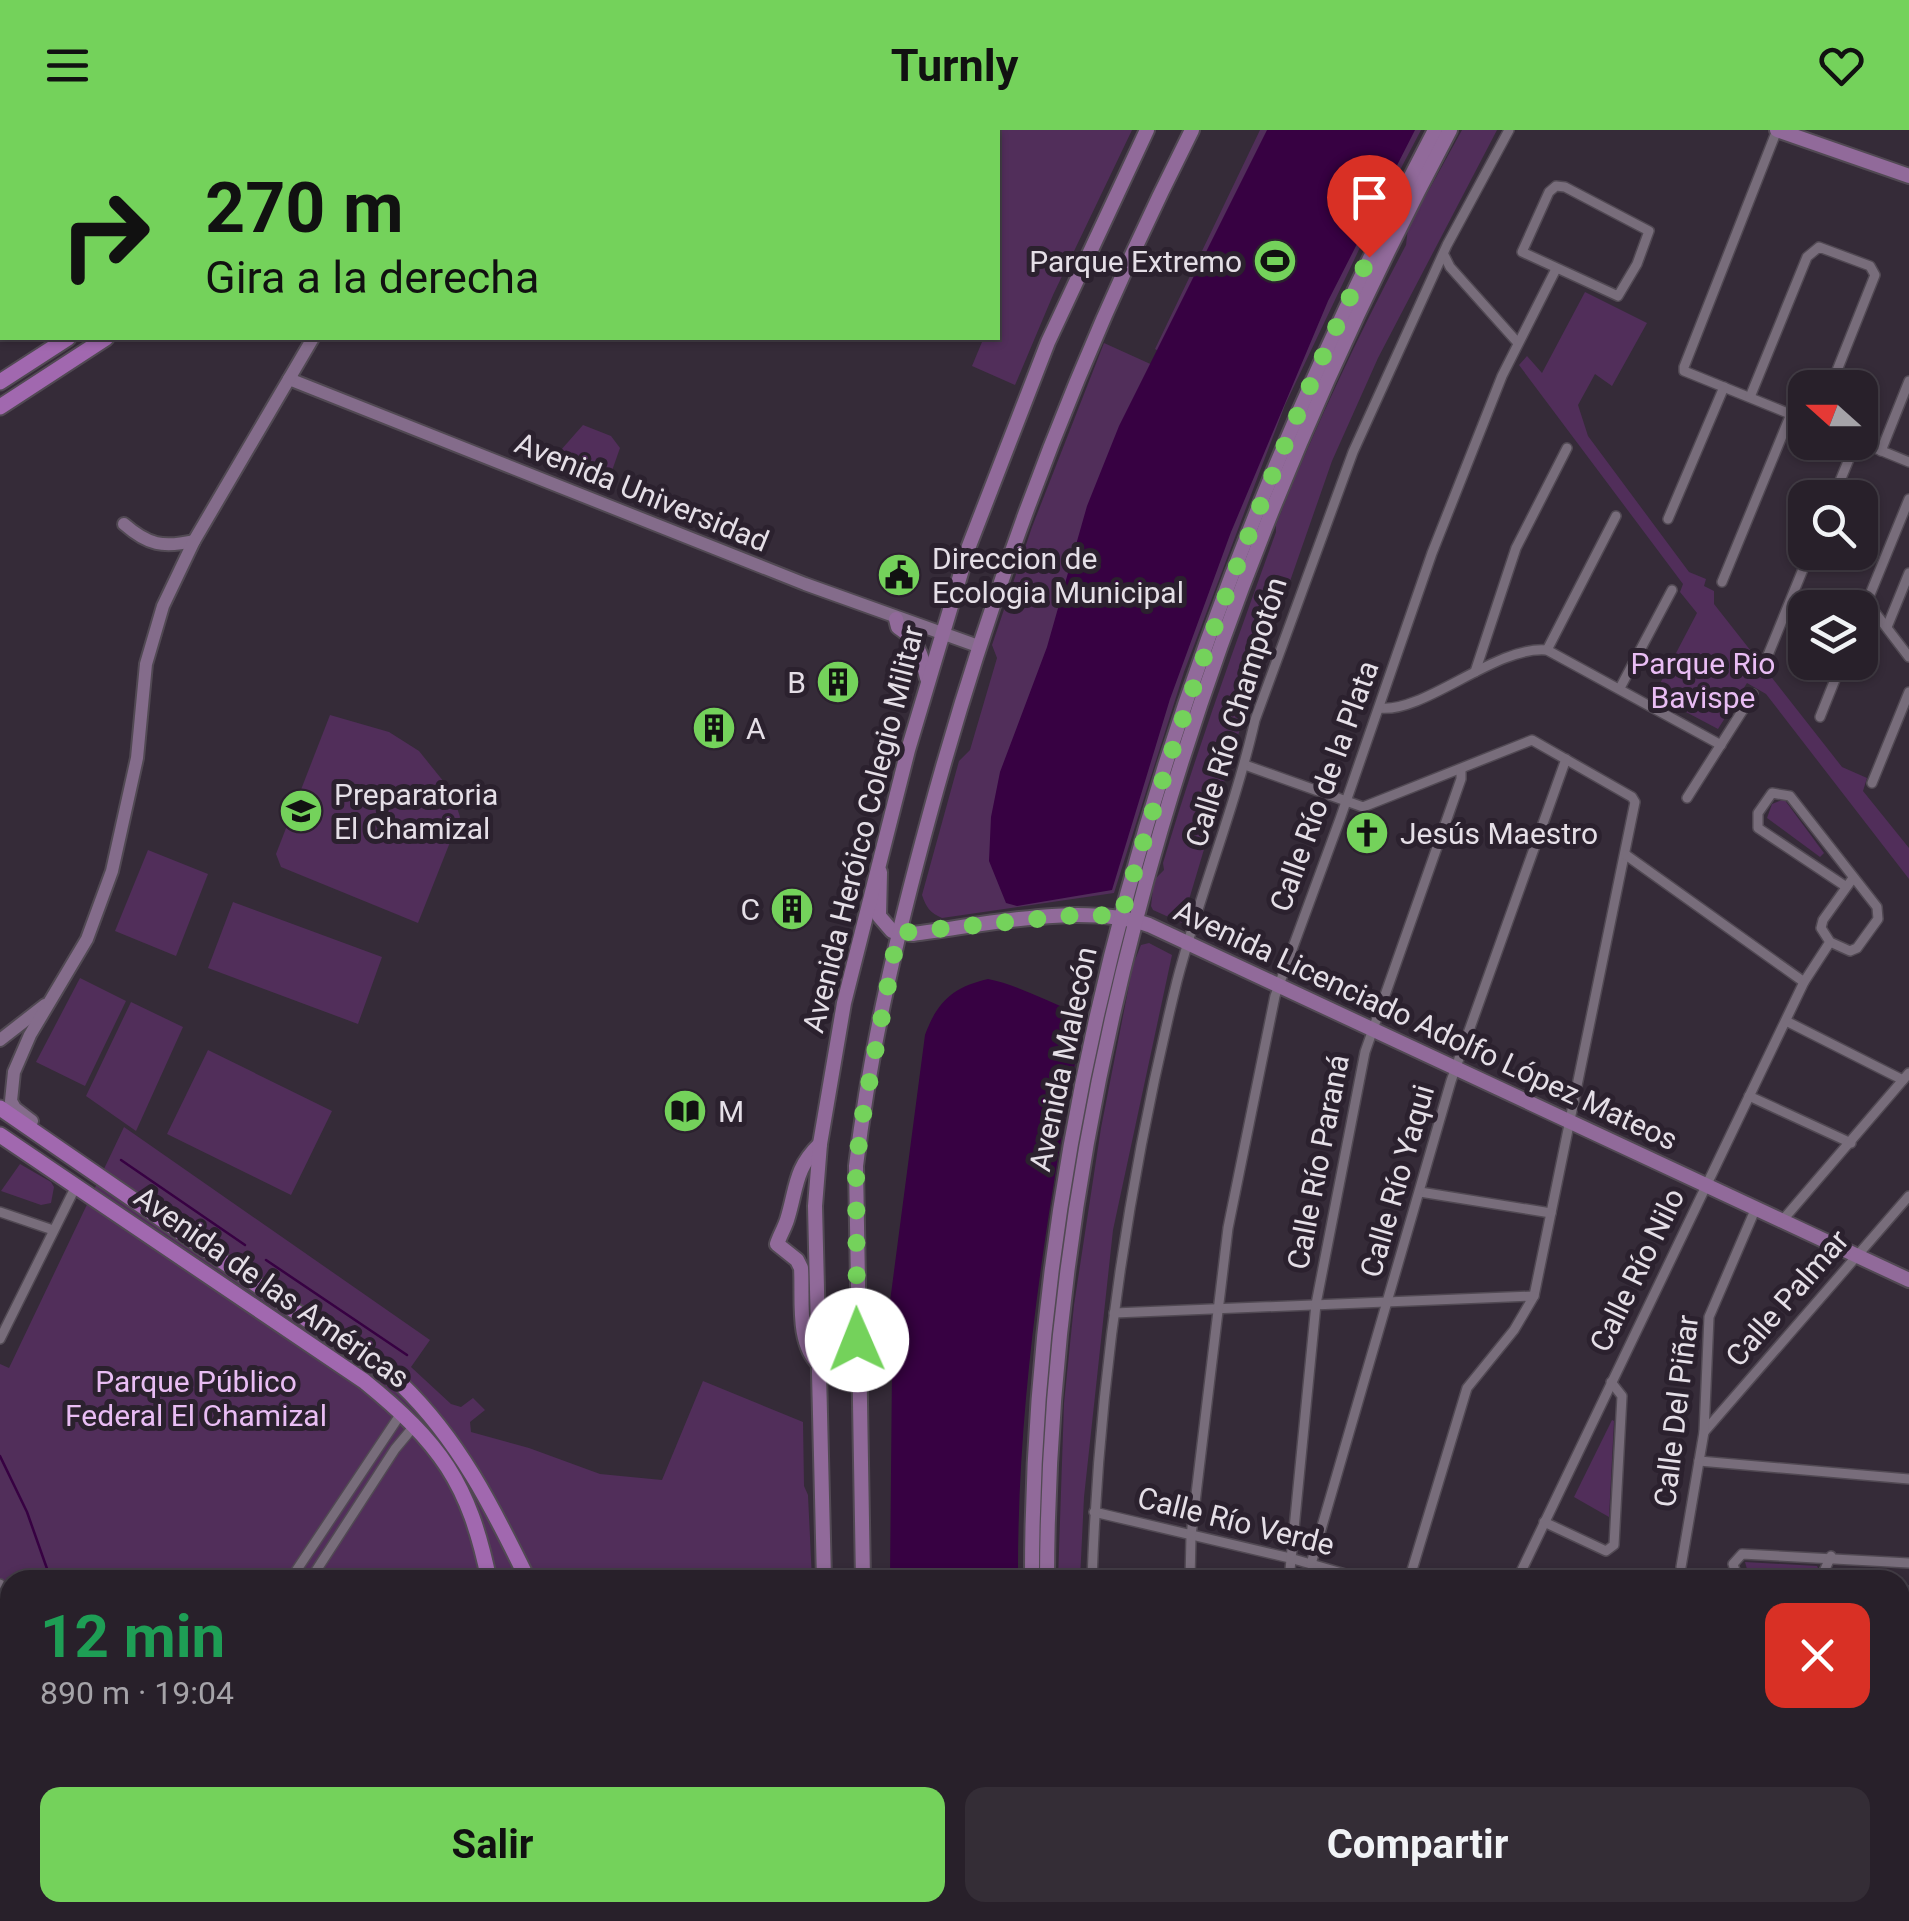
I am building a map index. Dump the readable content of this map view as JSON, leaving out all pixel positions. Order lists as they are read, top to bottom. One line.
{"streets":{"highway":["Avenida de las Américas"],"main road":["Avenida Universidad","Avenida Heróico Colegio Militar","Avenida Licenciado Adolfo López Mateos","Avenida Malecón"],"street":["Calle Río Champotón","Calle Río de la Plata","Calle Río Paraná","Calle Río Yaqui","Calle Río Nilo","Calle Palmar","Calle Del Piñar","Calle Río Verde"]},"crossings":[["Avenida Universidad","Avenida Heróico Colegio Militar"],["Calle Río Champotón","Avenida Licenciado Adolfo López Mateos"],["Calle Río Champotón","Calle Río Verde"],["Calle Río de la Plata","Avenida Licenciado Adolfo López Mateos"],["Calle Río de la Plata","Calle Río Verde"],["Avenida Heróico Colegio Militar","Avenida Licenciado Adolfo López Mateos"],["Avenida Licenciado Adolfo López Mateos","Avenida Malecón"],["Avenida Licenciado Adolfo López Mateos","Calle Río Paraná"],["Avenida Licenciado Adolfo López Mateos","Calle Río Yaqui"],["Avenida Licenciado Adolfo López Mateos","Calle Río Nilo"],["Avenida Licenciado Adolfo López Mateos","Calle Palmar"],["Avenida Licenciado Adolfo López Mateos","Calle Del Piñar"],["Calle Río Paraná","Calle Río Verde"],["Calle Río Yaqui","Calle Río Verde"],["Calle Palmar","Calle Del Piñar"]],"parks":["Parque Rio Bavispe","Parque Público Federal El Chamizal"],"places":{"sports":["Parque Extremo"],"public building":["Direccion de Ecologia Municipal"],"building":["B","A","C"],"school or university":["Preparatoria El Chamizal"],"church":["Jesús Maestro"],"library":["M"]},"north":"left","page":{"header":"Turnly","turn":["270 m","Gira a la derecha"],"heading":["12 min","890 m · 19:04"],"buttons":["Salir","Compartir"]}}
